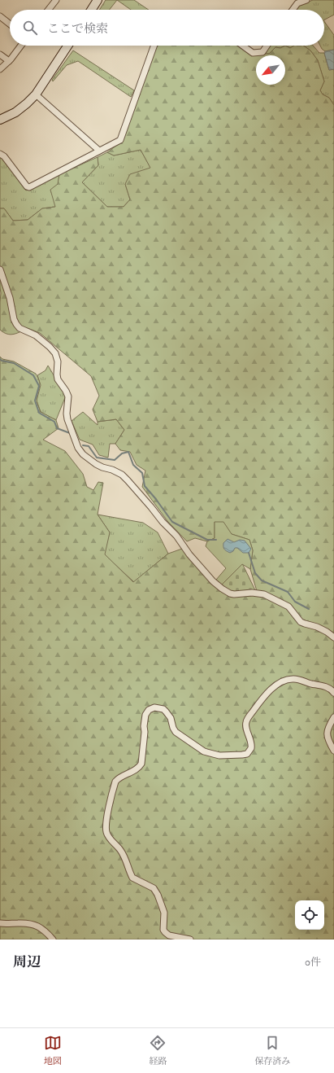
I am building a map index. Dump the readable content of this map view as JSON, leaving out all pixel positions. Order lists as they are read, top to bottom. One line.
{"north":"bottom left","page":{"search":"ここで検索","heading":["周辺","0件"],"nav":["地図","経路","保存済み"]}}
